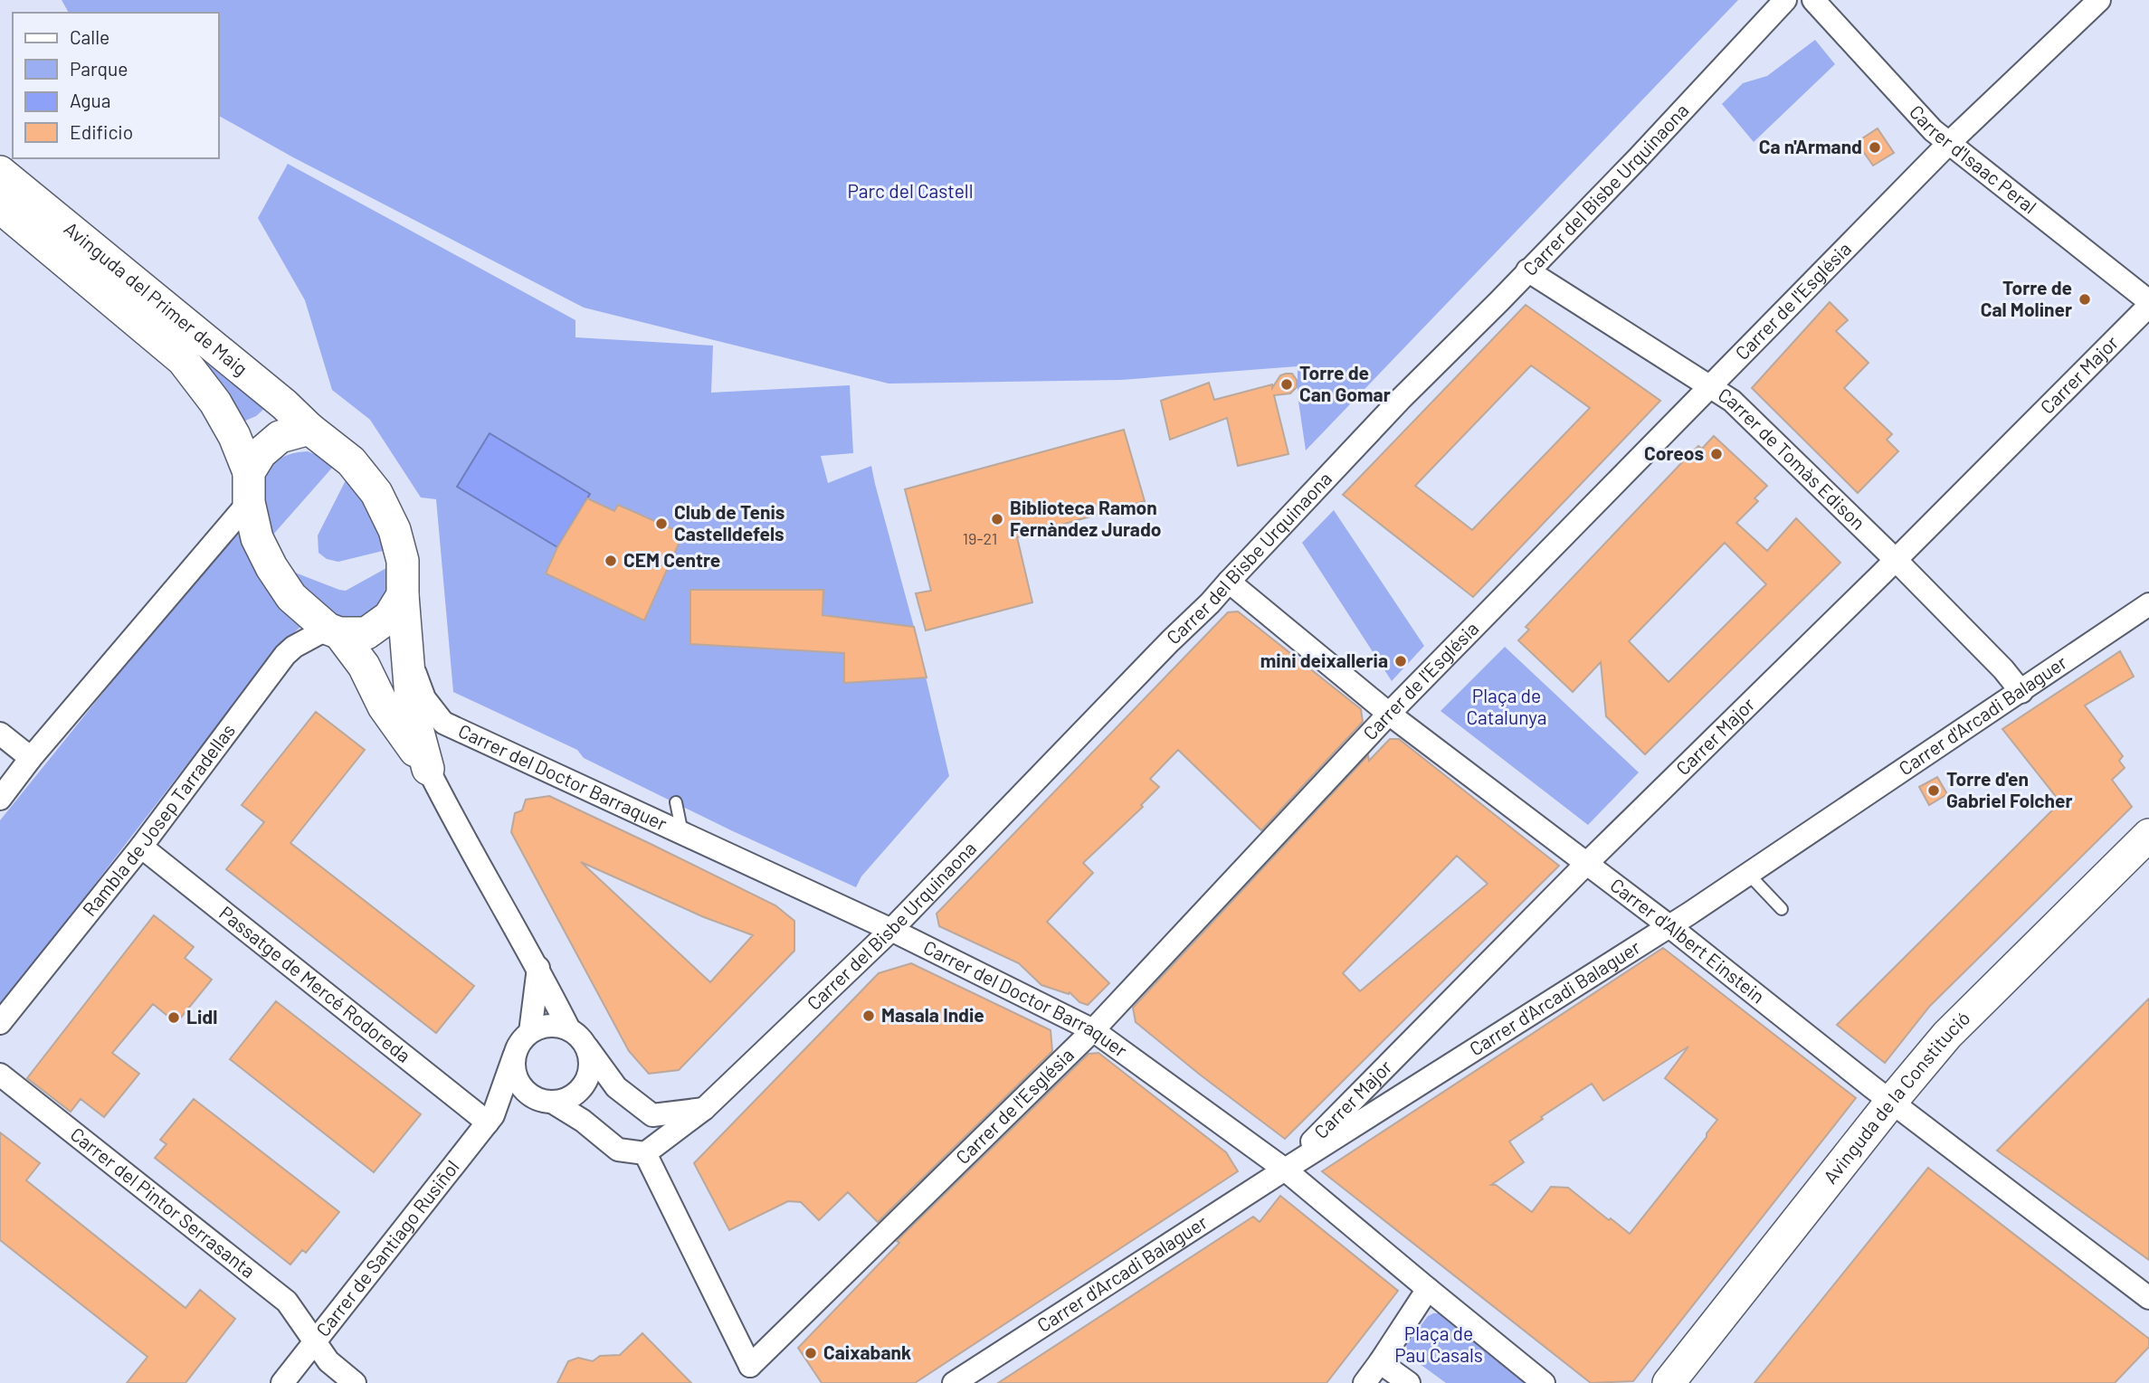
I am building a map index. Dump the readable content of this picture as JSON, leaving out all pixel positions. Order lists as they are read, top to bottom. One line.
{"streets":{"street":["Carrer d'Isaac Peral","Carrer del Bisbe Urquinaona","Avinguda del Primer de Maig","Carrer de l'Església","Carrer Major","Carrer de Tomàs Edison","Carrer d'Arcadi Balaguer","Carrer del Doctor Barraquer","Rambla de Josep Tarradellas","Carrer d'Albert Einstein","Passatge de Mercé Rodoreda","Avinguda de la Constitució","Carrer del Pintor Serrasanta","Carrer de Santiago Rusiñol"]},"crossings":[["Carrer d'Isaac Peral","Carrer de l'Església"],["Carrer d'Isaac Peral","Carrer Major"],["Carrer del Bisbe Urquinaona","Carrer de Tomàs Edison"],["Carrer del Bisbe Urquinaona","Carrer del Doctor Barraquer"],["Carrer del Bisbe Urquinaona","Carrer d'Albert Einstein"],["Avinguda del Primer de Maig","Rambla de Josep Tarradellas"],["Carrer de l'Església","Carrer de Tomàs Edison"],["Carrer de l'Església","Carrer del Doctor Barraquer"],["Carrer de l'Església","Carrer d'Albert Einstein"],["Carrer Major","Carrer de Tomàs Edison"],["Carrer Major","Carrer d'Arcadi Balaguer"],["Carrer Major","Carrer del Doctor Barraquer"],["Carrer Major","Carrer d'Albert Einstein"],["Carrer de Tomàs Edison","Carrer d'Arcadi Balaguer"],["Carrer d'Arcadi Balaguer","Carrer del Doctor Barraquer"],["Carrer d'Arcadi Balaguer","Carrer d'Albert Einstein"],["Rambla de Josep Tarradellas","Passatge de Mercé Rodoreda"],["Carrer d'Albert Einstein","Avinguda de la Constitució"],["Passatge de Mercé Rodoreda","Carrer de Santiago Rusiñol"],["Carrer del Pintor Serrasanta","Carrer de Santiago Rusiñol"]],"parks":["Parc del Castell","Plaça de Catalunya","Plaça de Pau Casals"],"places":["Ca n'Armand","Torre de Cal Moliner","Torre de Can Gomar","Coreos","Biblioteca Ramon Fernàndez Jurado","Club de Tenis Castelldefels","CEM Centre","mini deixalleria","Torre d'en Gabriel Folcher","Masala Indie","Lidl","Caixabank"],"house_numbers":["19-21"],"legend":["Calle","Parque","Agua","Edificio"]}
